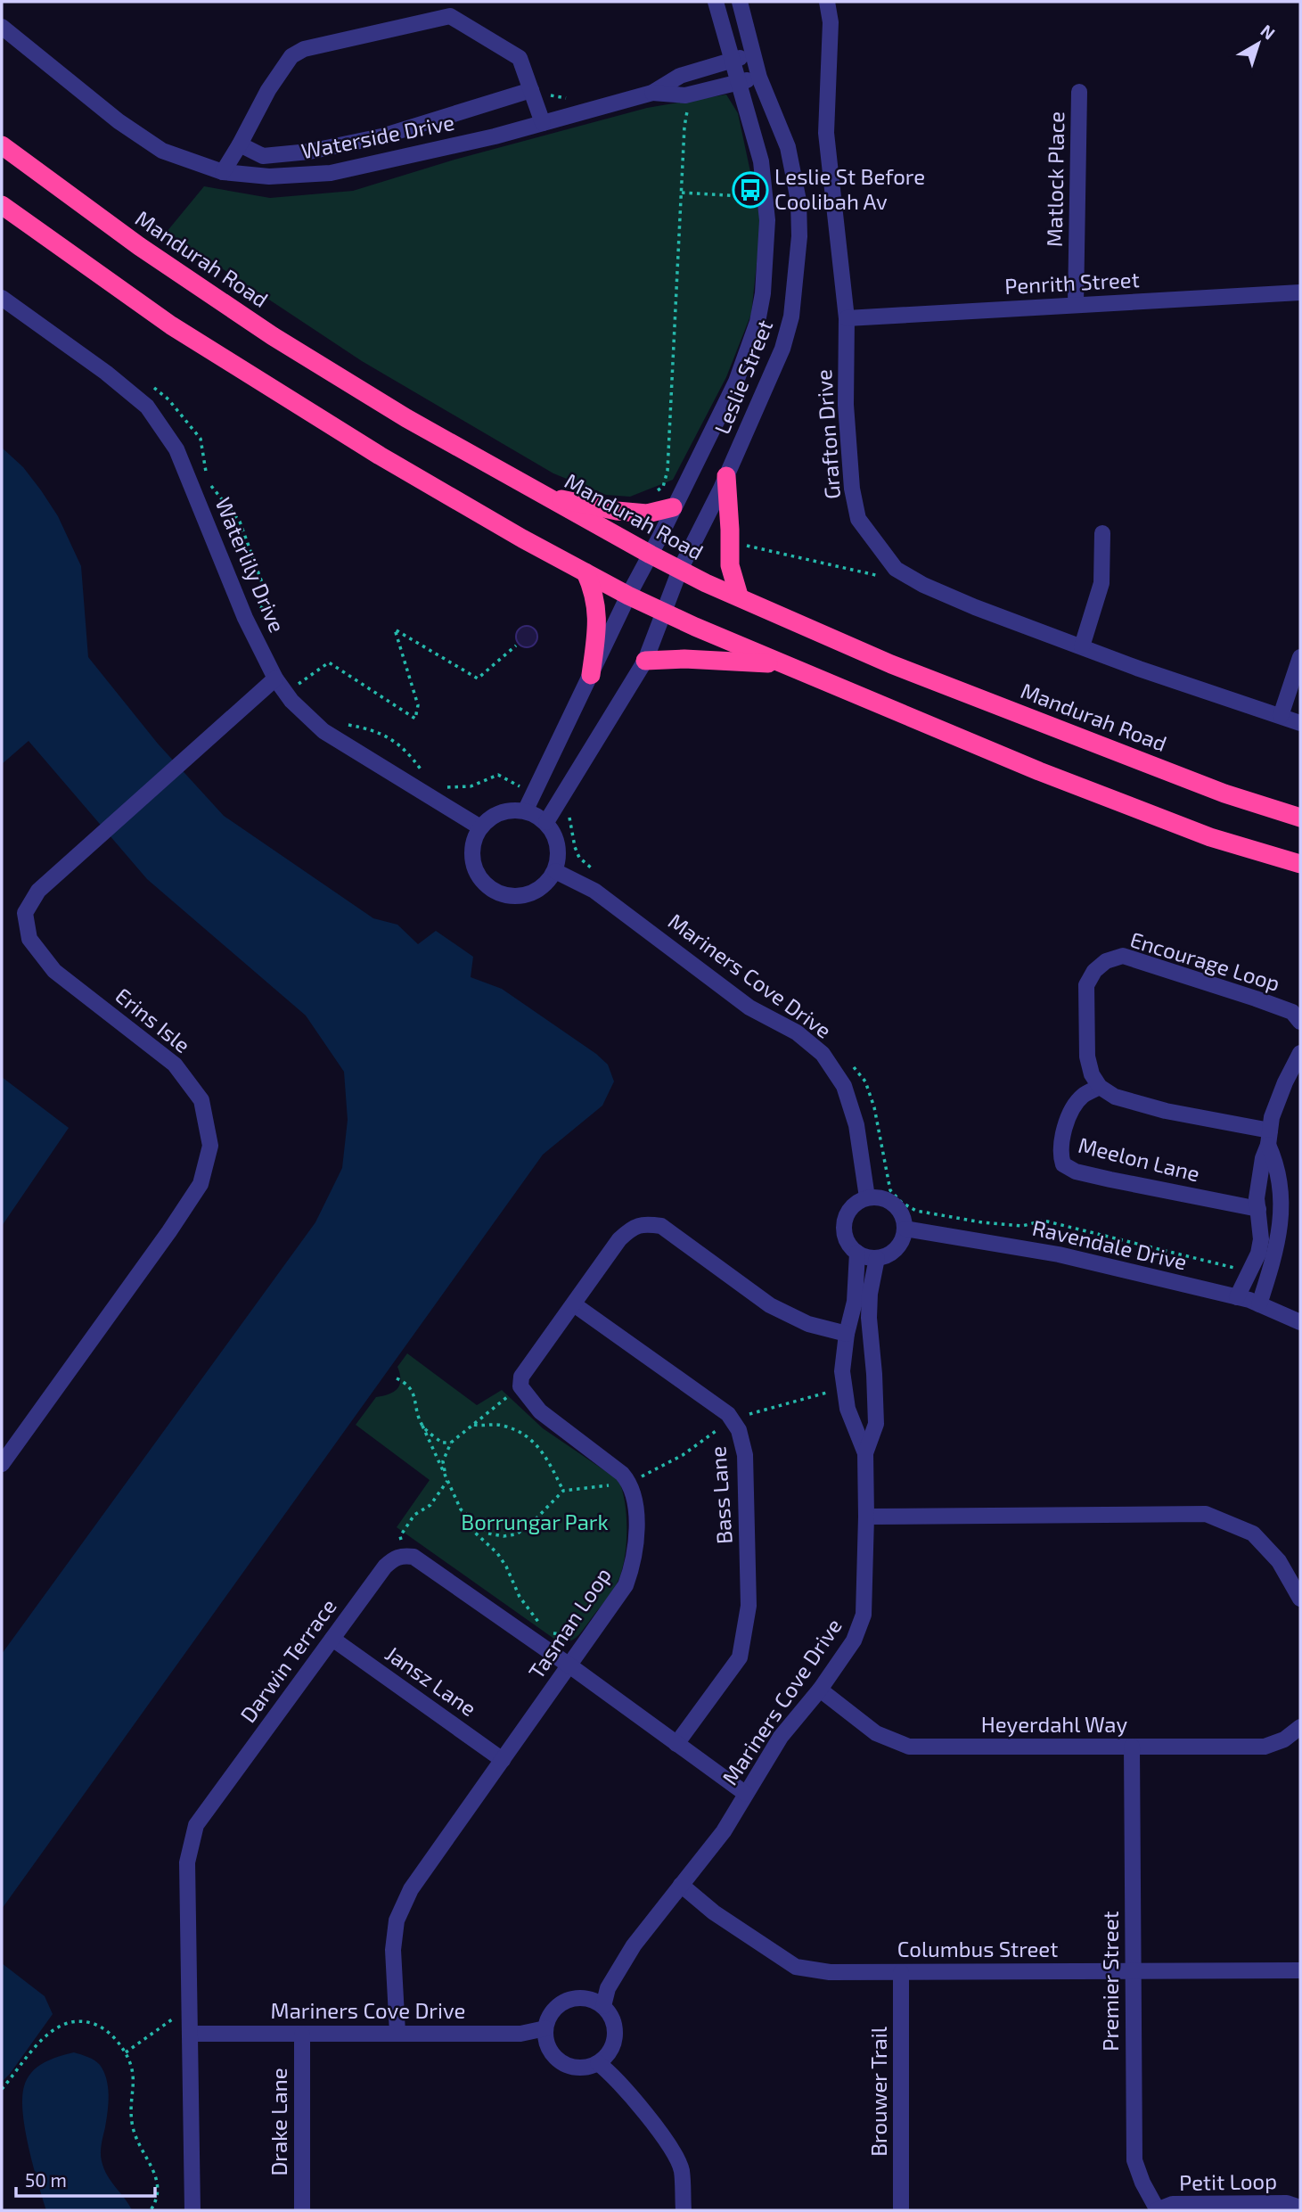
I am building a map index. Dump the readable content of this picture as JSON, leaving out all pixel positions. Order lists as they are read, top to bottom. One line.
{"streets":{"highway":["Mandurah Road"],"street":["Waterside Drive","Matlock Place","Penrith Street","Leslie Street","Grafton Drive","Waterlily Drive","Encourage Loop","Mariners Cove Drive","Erins Isle","Meelon Lane","Ravendale Drive","Bass Lane","Tasman Loop","Darwin Terrace","Jansz Lane","Heyerdahl Way","Columbus Street","Premier Street","Brouwer Trail","Drake Lane","Petit Loop"]},"crossings":[["Waterside Drive","Leslie Street"],["Matlock Place","Penrith Street"],["Mandurah Road","Leslie Street"],["Penrith Street","Grafton Drive"],["Waterlily Drive","Mariners Cove Drive"],["Waterlily Drive","Erins Isle"],["Encourage Loop","Meelon Lane"],["Mariners Cove Drive","Ravendale Drive"],["Mariners Cove Drive","Tasman Loop"],["Mariners Cove Drive","Darwin Terrace"],["Mariners Cove Drive","Heyerdahl Way"],["Mariners Cove Drive","Columbus Street"],["Mariners Cove Drive","Drake Lane"],["Tasman Loop","Jansz Lane"],["Darwin Terrace","Jansz Lane"],["Heyerdahl Way","Premier Street"],["Columbus Street","Premier Street"],["Columbus Street","Brouwer Trail"],["Premier Street","Petit Loop"]],"parks":["Borrungar Park"],"places":{"bus stop":["Leslie St Before Coolibah Av"]},"scale_bar":"50 m","north":"top right"}
